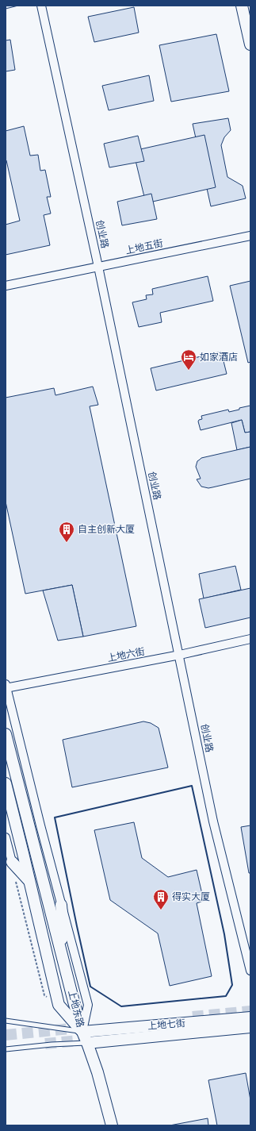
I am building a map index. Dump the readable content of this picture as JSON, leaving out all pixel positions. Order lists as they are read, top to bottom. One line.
{"streets":{"main road":["上地东路","上地七街"],"street":["创业路","上地五街","上地六街"]},"crossings":[["创业路","上地五街"],["创业路","上地六街"],["上地东路","上地七街"]],"places":{"hotel":["如家酒店"],"building":["自主创新大厦","得实大厦"]}}
